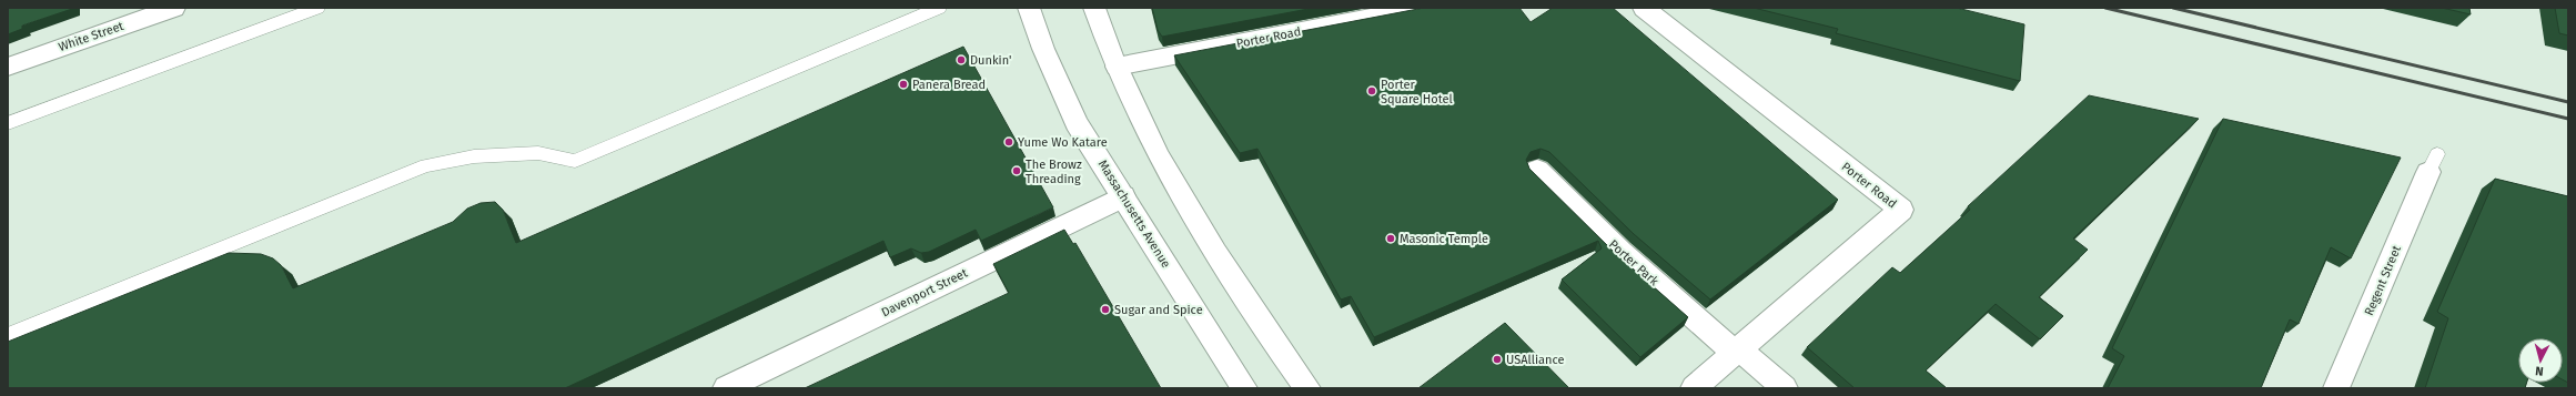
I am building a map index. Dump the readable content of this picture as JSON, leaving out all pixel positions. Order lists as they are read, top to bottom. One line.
{"streets":{"street":["White Street","Porter Road","Massachusetts Avenue","Porter Park","Regent Street","Davenport Street"]},"crossings":[["Porter Road","Porter Park"],["Massachusetts Avenue","Davenport Street"]],"places":["Dunkin'","Panera Bread","Porter Square Hotel","Yume Wo Katare","The Browz Threading","Masonic Temple","Sugar and Spice","USAlliance"],"north":"bottom"}
